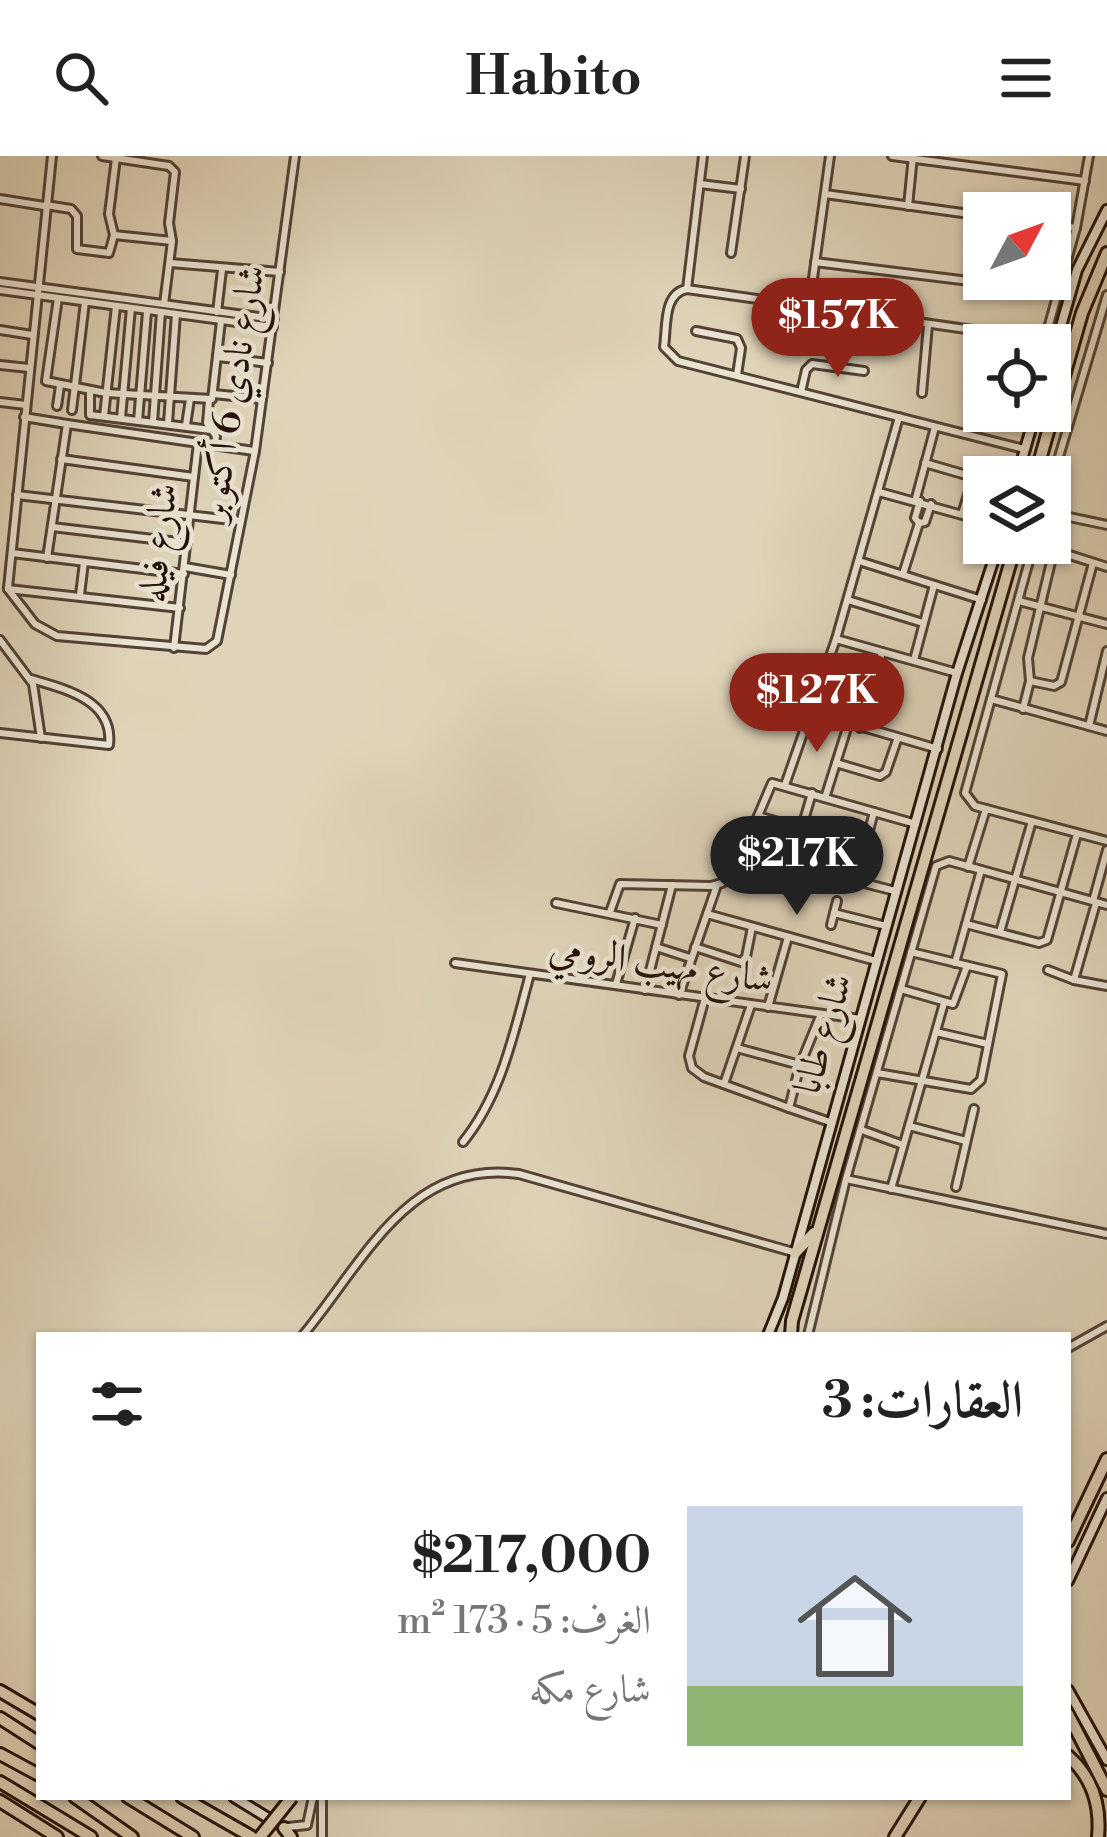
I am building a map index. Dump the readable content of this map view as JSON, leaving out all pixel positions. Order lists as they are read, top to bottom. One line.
{"streets":{"street":["شارع نادي 6 أكتوبر","شارع فيله","شارع مهيب الرومي","شارع طابا"]},"crossings":[["شارع نادي 6 أكتوبر","شارع فيله"],["شارع مهيب الرومي","شارع طابا"]],"north":"top right","page":{"header":"Habito","price":["$157K","$127K","$217K"],"heading":"العقارات: 3","list":[{"name":"$217,000","note":"الغرف: 5 · 173 m² · شارع مكه"}]}}
